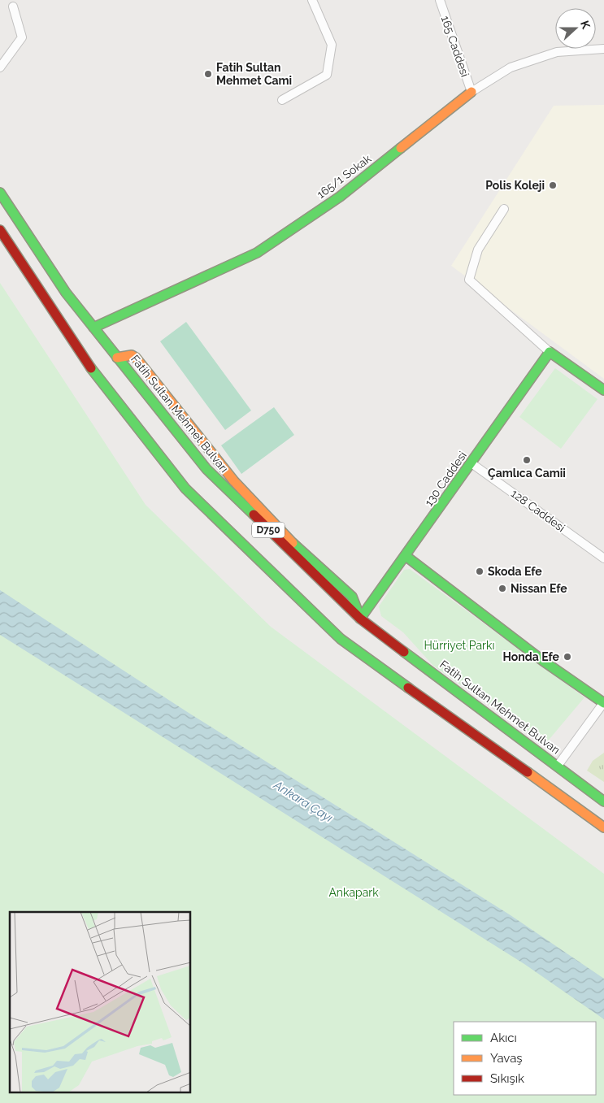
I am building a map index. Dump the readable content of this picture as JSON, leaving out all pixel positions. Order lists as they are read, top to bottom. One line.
{"streets":{"main road":["165/1 Sokak","Fatih Sultan Mehmet Bulvarı","130 Caddesi","D750"],"street":["165 Caddesi","128 Caddesi"]},"crossings":[["165 Caddesi","165/1 Sokak"],["165/1 Sokak","Fatih Sultan Mehmet Bulvarı"],["Fatih Sultan Mehmet Bulvarı","130 Caddesi"],["130 Caddesi","128 Caddesi"]],"water":["Ankara Çayı"],"parks":["Hürriyet Parkı","Ankapark"],"places":["Fatih Sultan Mehmet Cami","Polis Koleji","Çamlıca Camii","Skoda Efe","Nissan Efe","Honda Efe"],"legend":["Akıcı","Yavaş","Sıkışık"],"north":"right"}
